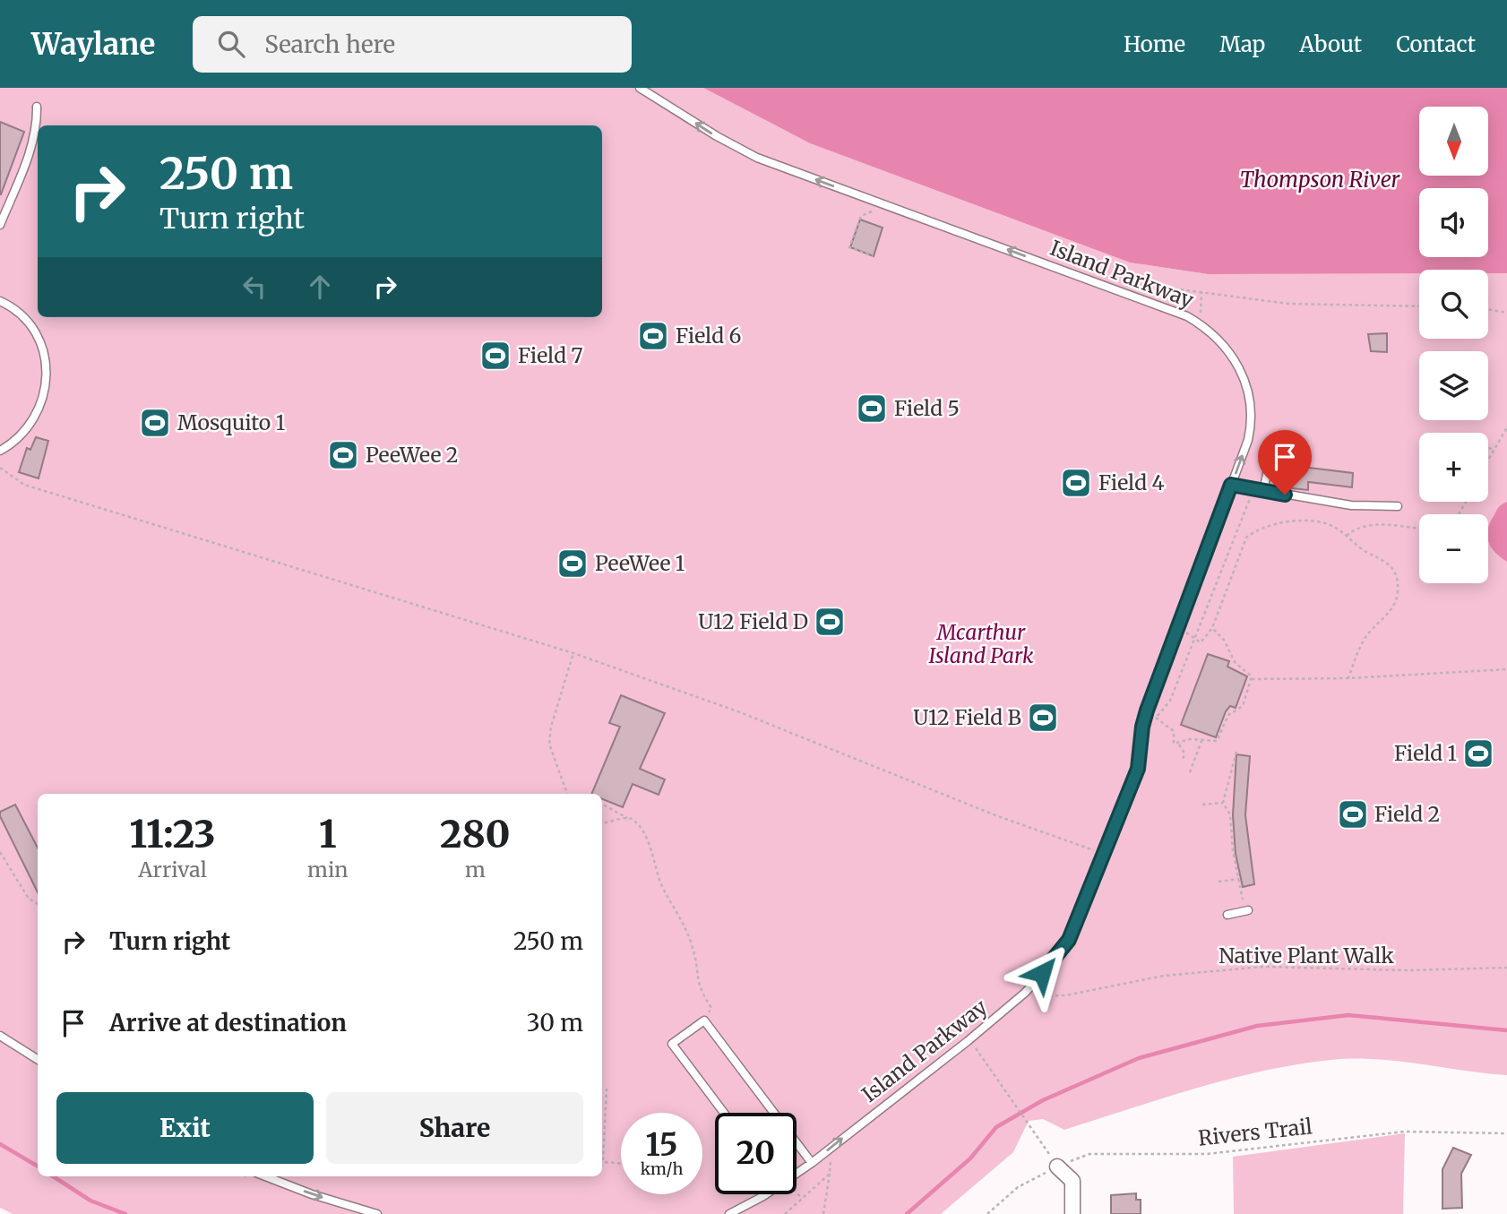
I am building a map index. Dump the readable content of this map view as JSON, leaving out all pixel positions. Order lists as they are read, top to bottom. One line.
{"streets":{"lane":["Island Parkway"],"path":["Native Plant Walk","Rivers Trail"]},"water":["Thompson River"],"parks":["Mcarthur Island Park"],"places":{"sports":["Field 6","Field 7","Field 5","Mosquito 1","PeeWee 2","Field 4","PeeWee 1","U12 Field D","U12 Field B","Field 1","Field 2"]},"north":"bottom","page":{"header":"Waylane","search":"Search here","nav":["Home","Map","About","Contact"],"map_buttons":["+","−"],"turn":["250 m","Turn right"],"eta":["11:23","Arrival","1","min","280","m"],"list":[{"name":"Turn right","value":"250 m"},{"name":"Arrive at destination","value":"30 m"}],"buttons":["Exit","Share"],"speed":"15 km/h","limit":"20"}}
